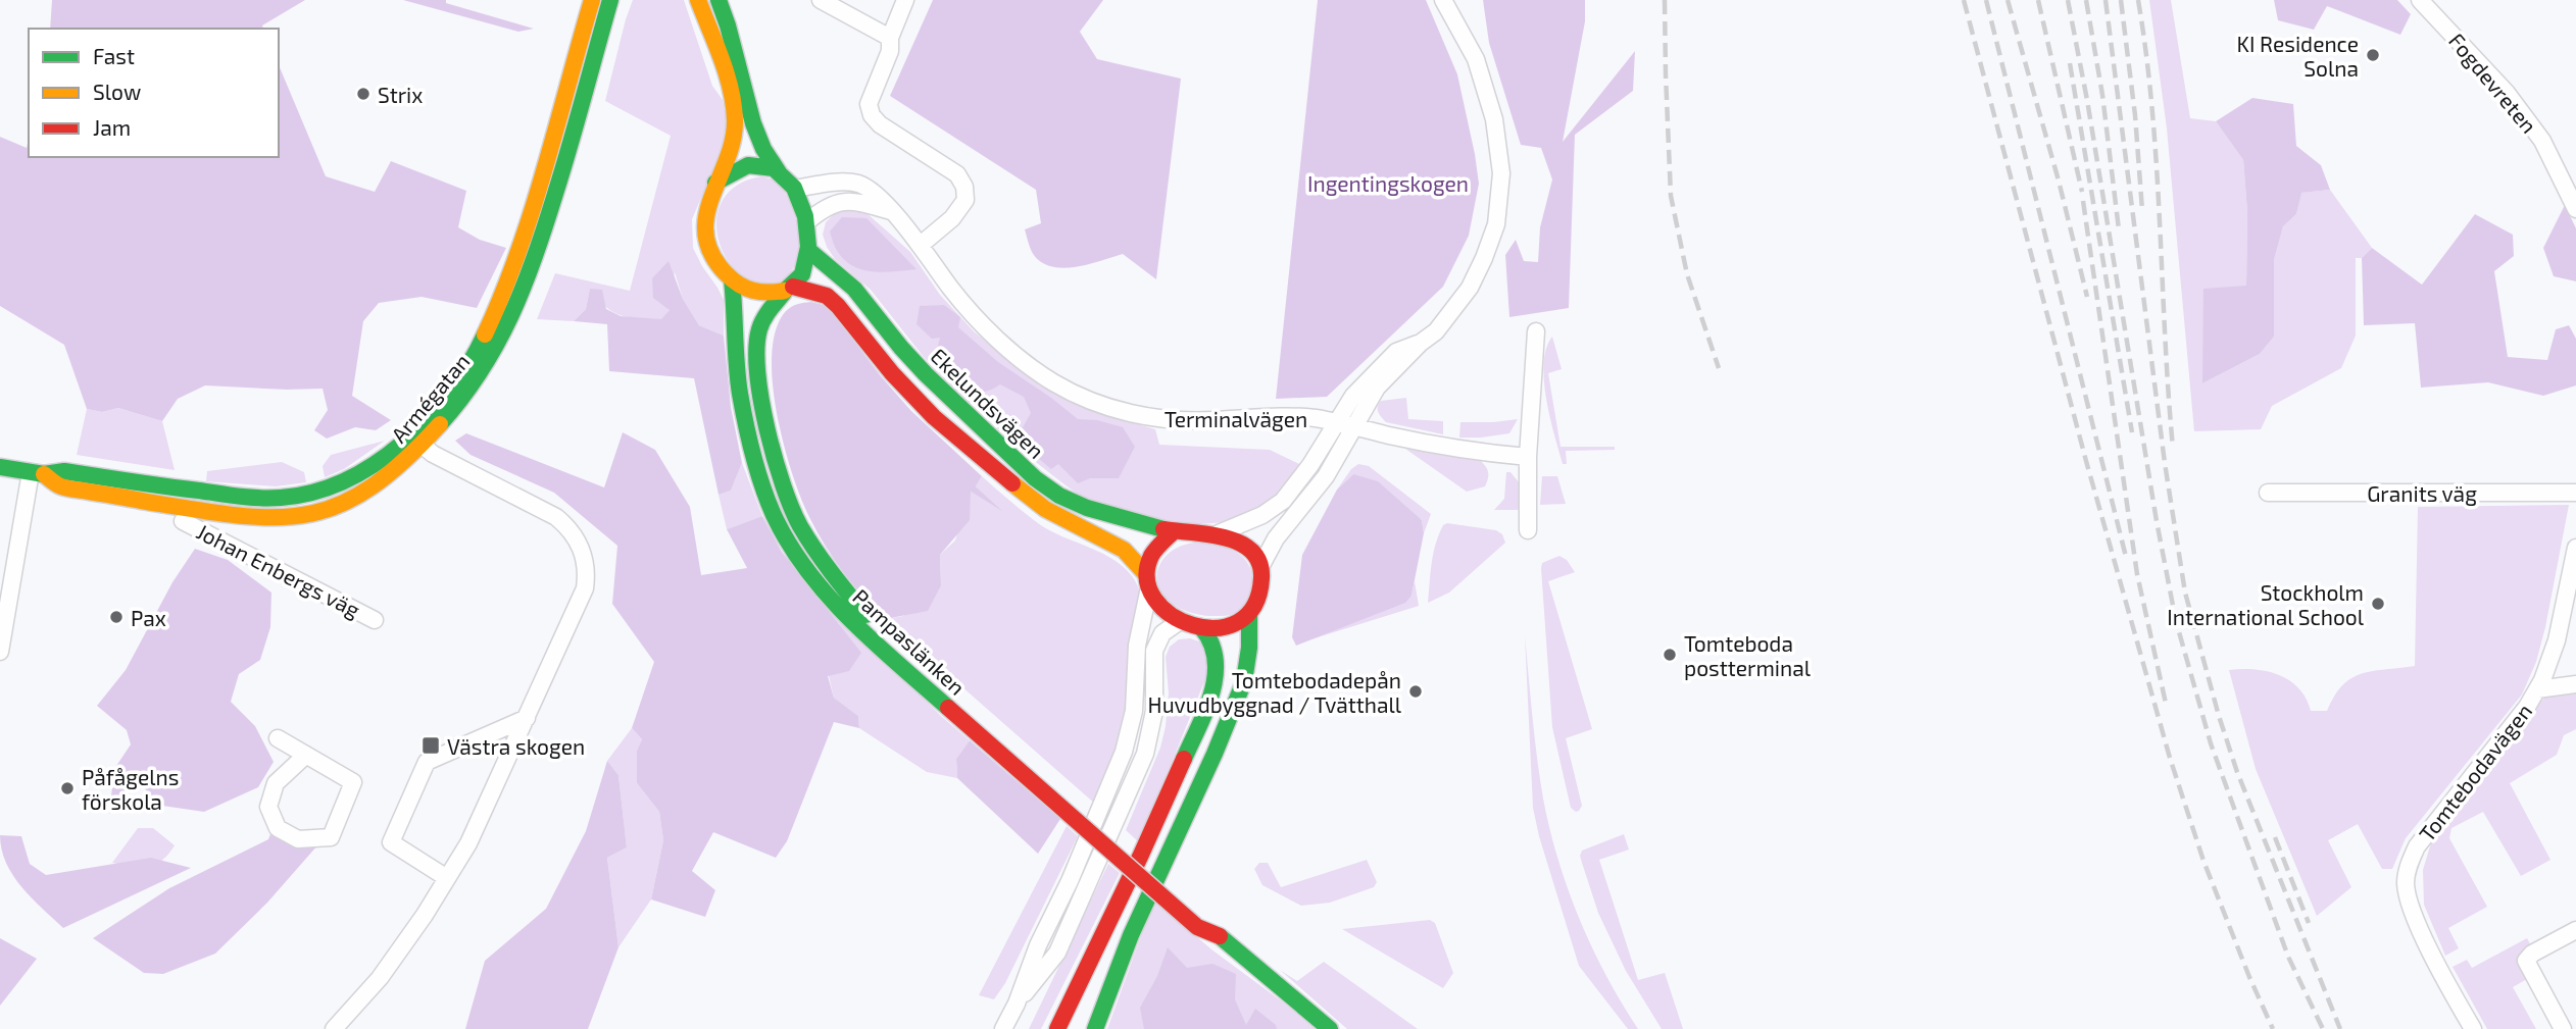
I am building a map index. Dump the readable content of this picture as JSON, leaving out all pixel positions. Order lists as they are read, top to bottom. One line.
{"streets":{"main road":["Armégatan","Ekelundsvägen","Pampaslänken"],"street":["Fogdevreten","Terminalvägen","Granits väg","Johan Enbergs väg","Tomtebodavägen"]},"crossings":[["Ekelundsvägen","Terminalvägen"],["Ekelundsvägen","Pampaslänken"],["Terminalvägen","Pampaslänken"]],"parks":["Ingentingskogen"],"places":{"other":["KI Residence Solna","Strix","Stockholm International School","Pax","Tomteboda postterminal","Tomtebodadepån Huvudbyggnad / Tvätthall","Påfågelns förskola"],"transit":["Västra skogen"]},"legend":["Fast","Slow","Jam"]}
